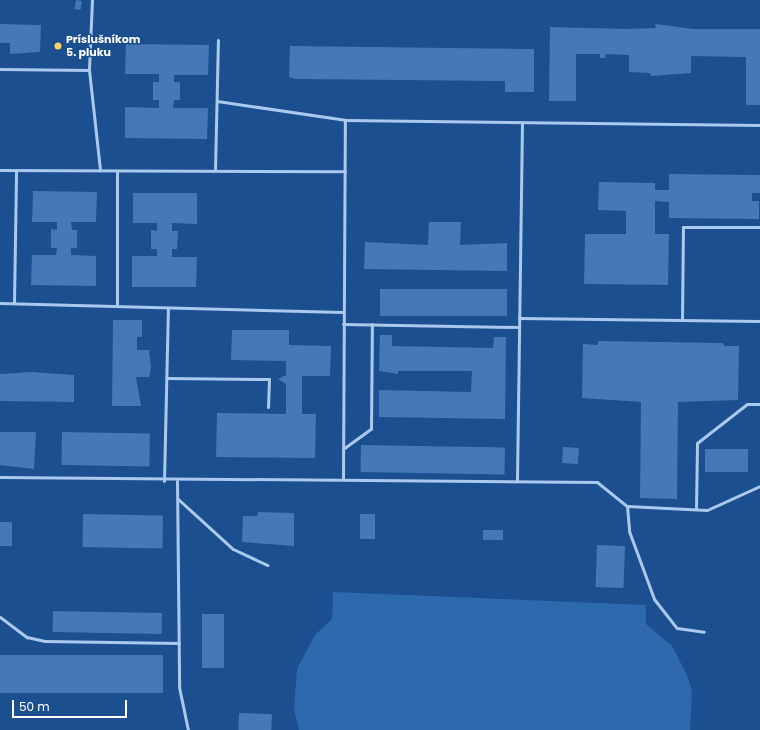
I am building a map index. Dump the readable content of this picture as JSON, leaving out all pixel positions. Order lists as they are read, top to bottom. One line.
{"places":["Príslušníkom 5. pluku"],"scale_bar":"50 m"}
